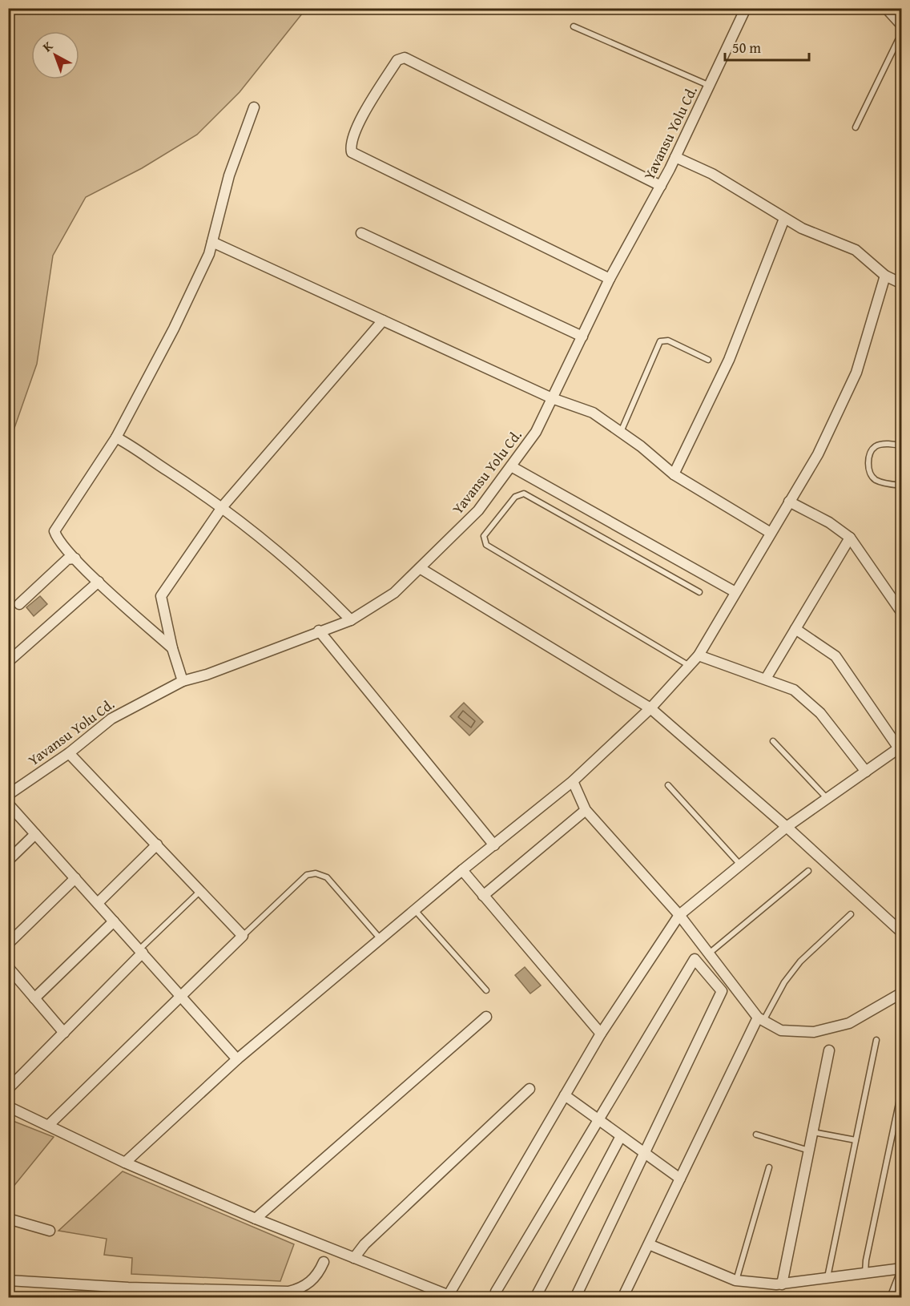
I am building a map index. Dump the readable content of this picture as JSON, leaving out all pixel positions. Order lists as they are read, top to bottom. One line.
{"streets":{"street":["Yavansu Yolu Cd."]},"scale_bar":"50 m","north":"top left"}
